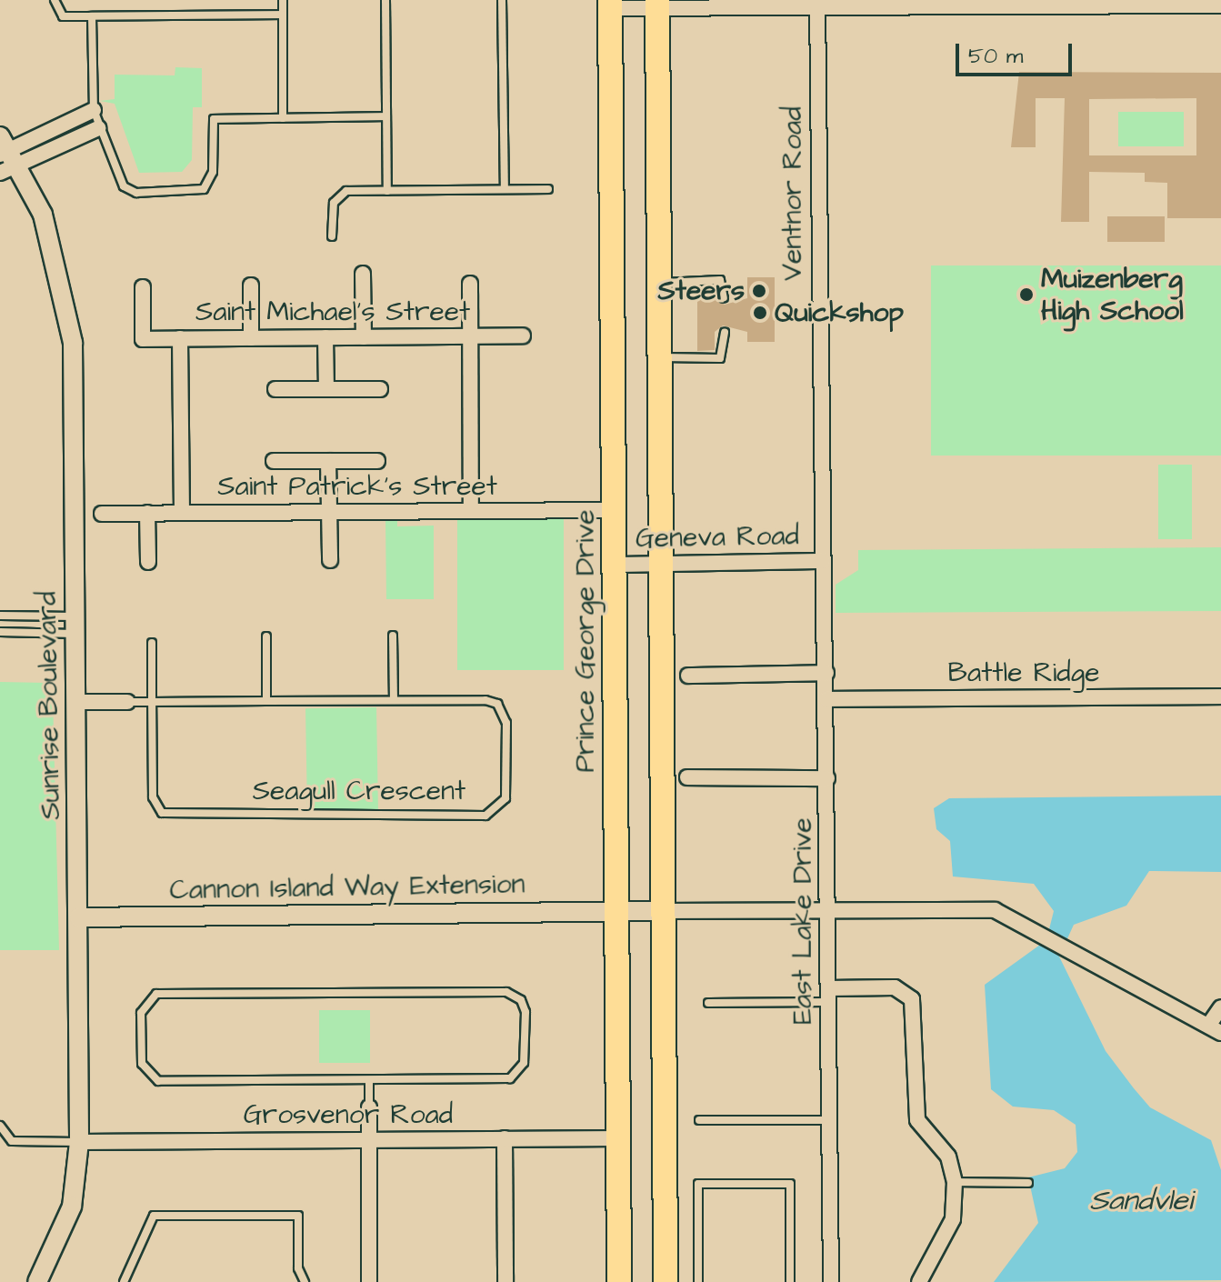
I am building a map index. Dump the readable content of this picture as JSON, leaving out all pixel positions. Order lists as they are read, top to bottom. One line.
{"streets":{"main road":["Prince George Drive"],"street":["Ventnor Road","Saint Michael's Street","Saint Patrick's Street","Geneva Road","Battle Ridge","Sunrise Boulevard","Seagull Crescent","Cannon Island Way Extension","East Lake Drive","Grosvenor Road"]},"crossings":[["Ventnor Road","Geneva Road"],["Ventnor Road","East Lake Drive"],["Saint Patrick's Street","Prince George Drive"],["Geneva Road","Prince George Drive"],["Geneva Road","East Lake Drive"],["Prince George Drive","Cannon Island Way Extension"],["Prince George Drive","Grosvenor Road"],["Battle Ridge","East Lake Drive"],["Sunrise Boulevard","Seagull Crescent"],["Sunrise Boulevard","Cannon Island Way Extension"],["Sunrise Boulevard","Grosvenor Road"]],"water":["Sandvlei"],"places":["Steers","Muizenberg High School","Quickshop"],"scale_bar":"50 m"}
